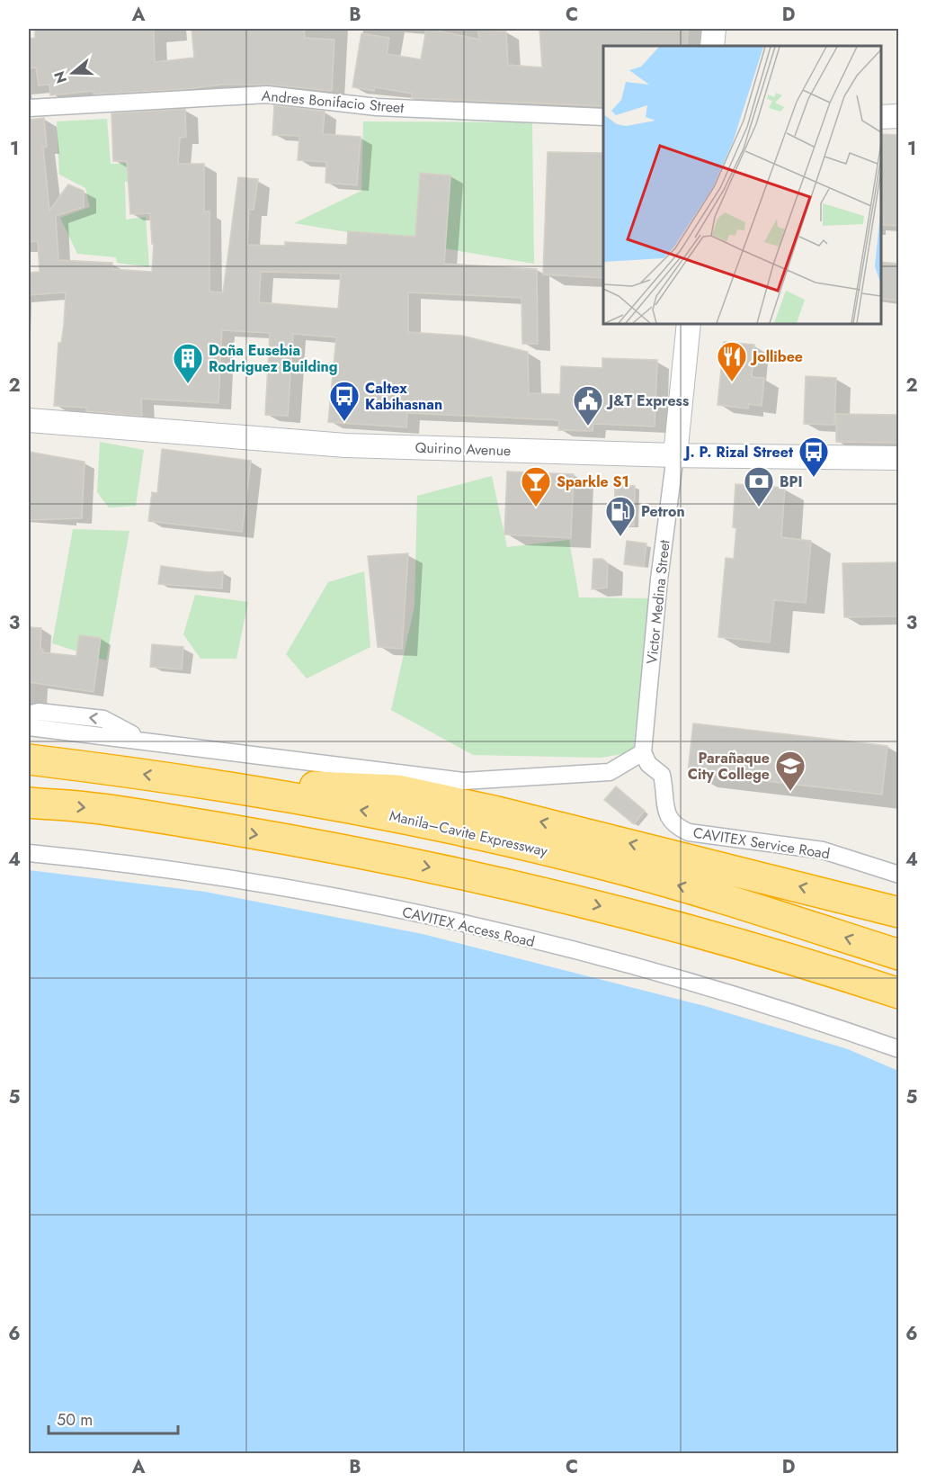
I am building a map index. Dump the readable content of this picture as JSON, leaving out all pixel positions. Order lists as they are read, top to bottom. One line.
{"streets":{"highway":["Manila–Cavite Expressway"],"main road":["Quirino Avenue","Victor Medina Street"],"street":["Andres Bonifacio Street","CAVITEX Service Road","CAVITEX Access Road"]},"crossings":[["Quirino Avenue","Victor Medina Street"],["Victor Medina Street","CAVITEX Service Road"]],"places":{"restaurant":["Jollibee"],"building":["Doña Eusebia Rodriguez Building"],"bus stop":["Caltex Kabihasnan","J. P. Rizal Street"],"public building":["J&T Express"],"bar":["Sparkle S1"],"bank":["BPI"],"fuel station":["Petron"],"school or university":["Parañaque City College"]},"scale_bar":"50 m","north":"left","grid":{"columns":["A","B","C","D"],"rows":["1","2","3","4","5","6"]}}
